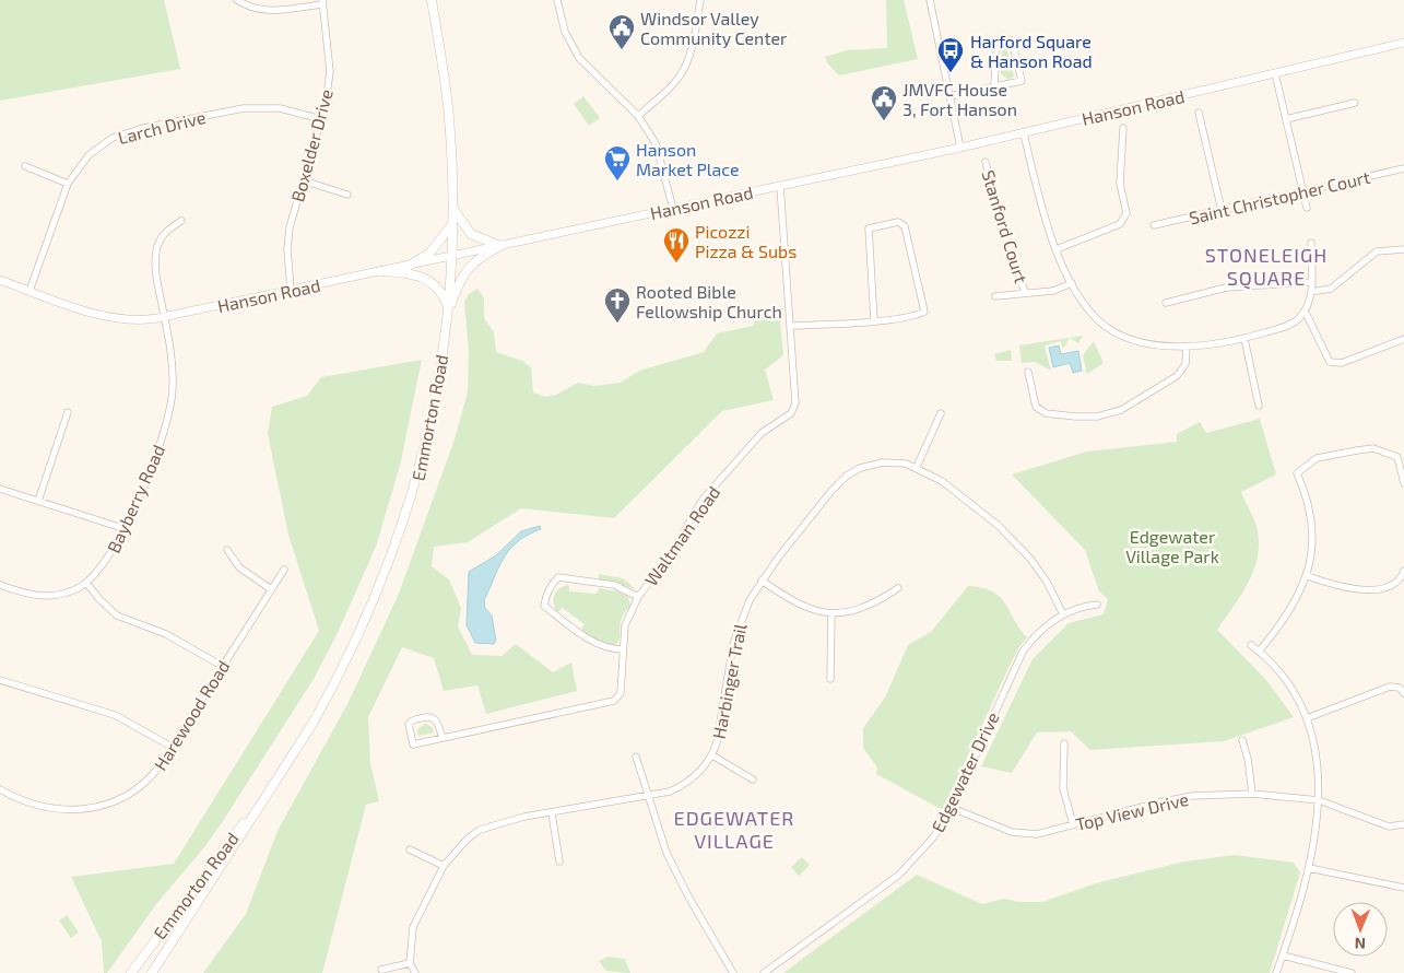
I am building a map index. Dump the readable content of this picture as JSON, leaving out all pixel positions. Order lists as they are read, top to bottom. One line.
{"streets":{"main road":["Emmorton Road"],"street":["Hanson Road","Larch Drive","Boxelder Drive","Saint Christopher Court","Stanford Court","Bayberry Road","Waltman Road","Harbinger Trail","Harewood Road","Edgewater Drive","Top View Drive"]},"crossings":[["Hanson Road","Larch Drive"],["Hanson Road","Boxelder Drive"],["Hanson Road","Emmorton Road"],["Hanson Road","Bayberry Road"],["Hanson Road","Waltman Road"],["Larch Drive","Boxelder Drive"],["Harbinger Trail","Edgewater Drive"],["Edgewater Drive","Top View Drive"]],"districts":["STONELEIGH SQUARE","EDGEWATER VILLAGE"],"parks":["Edgewater Village Park"],"places":{"public building":["Windsor Valley Community Center","JMVFC House 3, Fort Hanson"],"bus stop":["Harford Square & Hanson Road"],"supermarket":["Hanson Market Place"],"restaurant":["Picozzi Pizza & Subs"],"church":["Rooted Bible Fellowship Church"]},"north":"bottom"}
